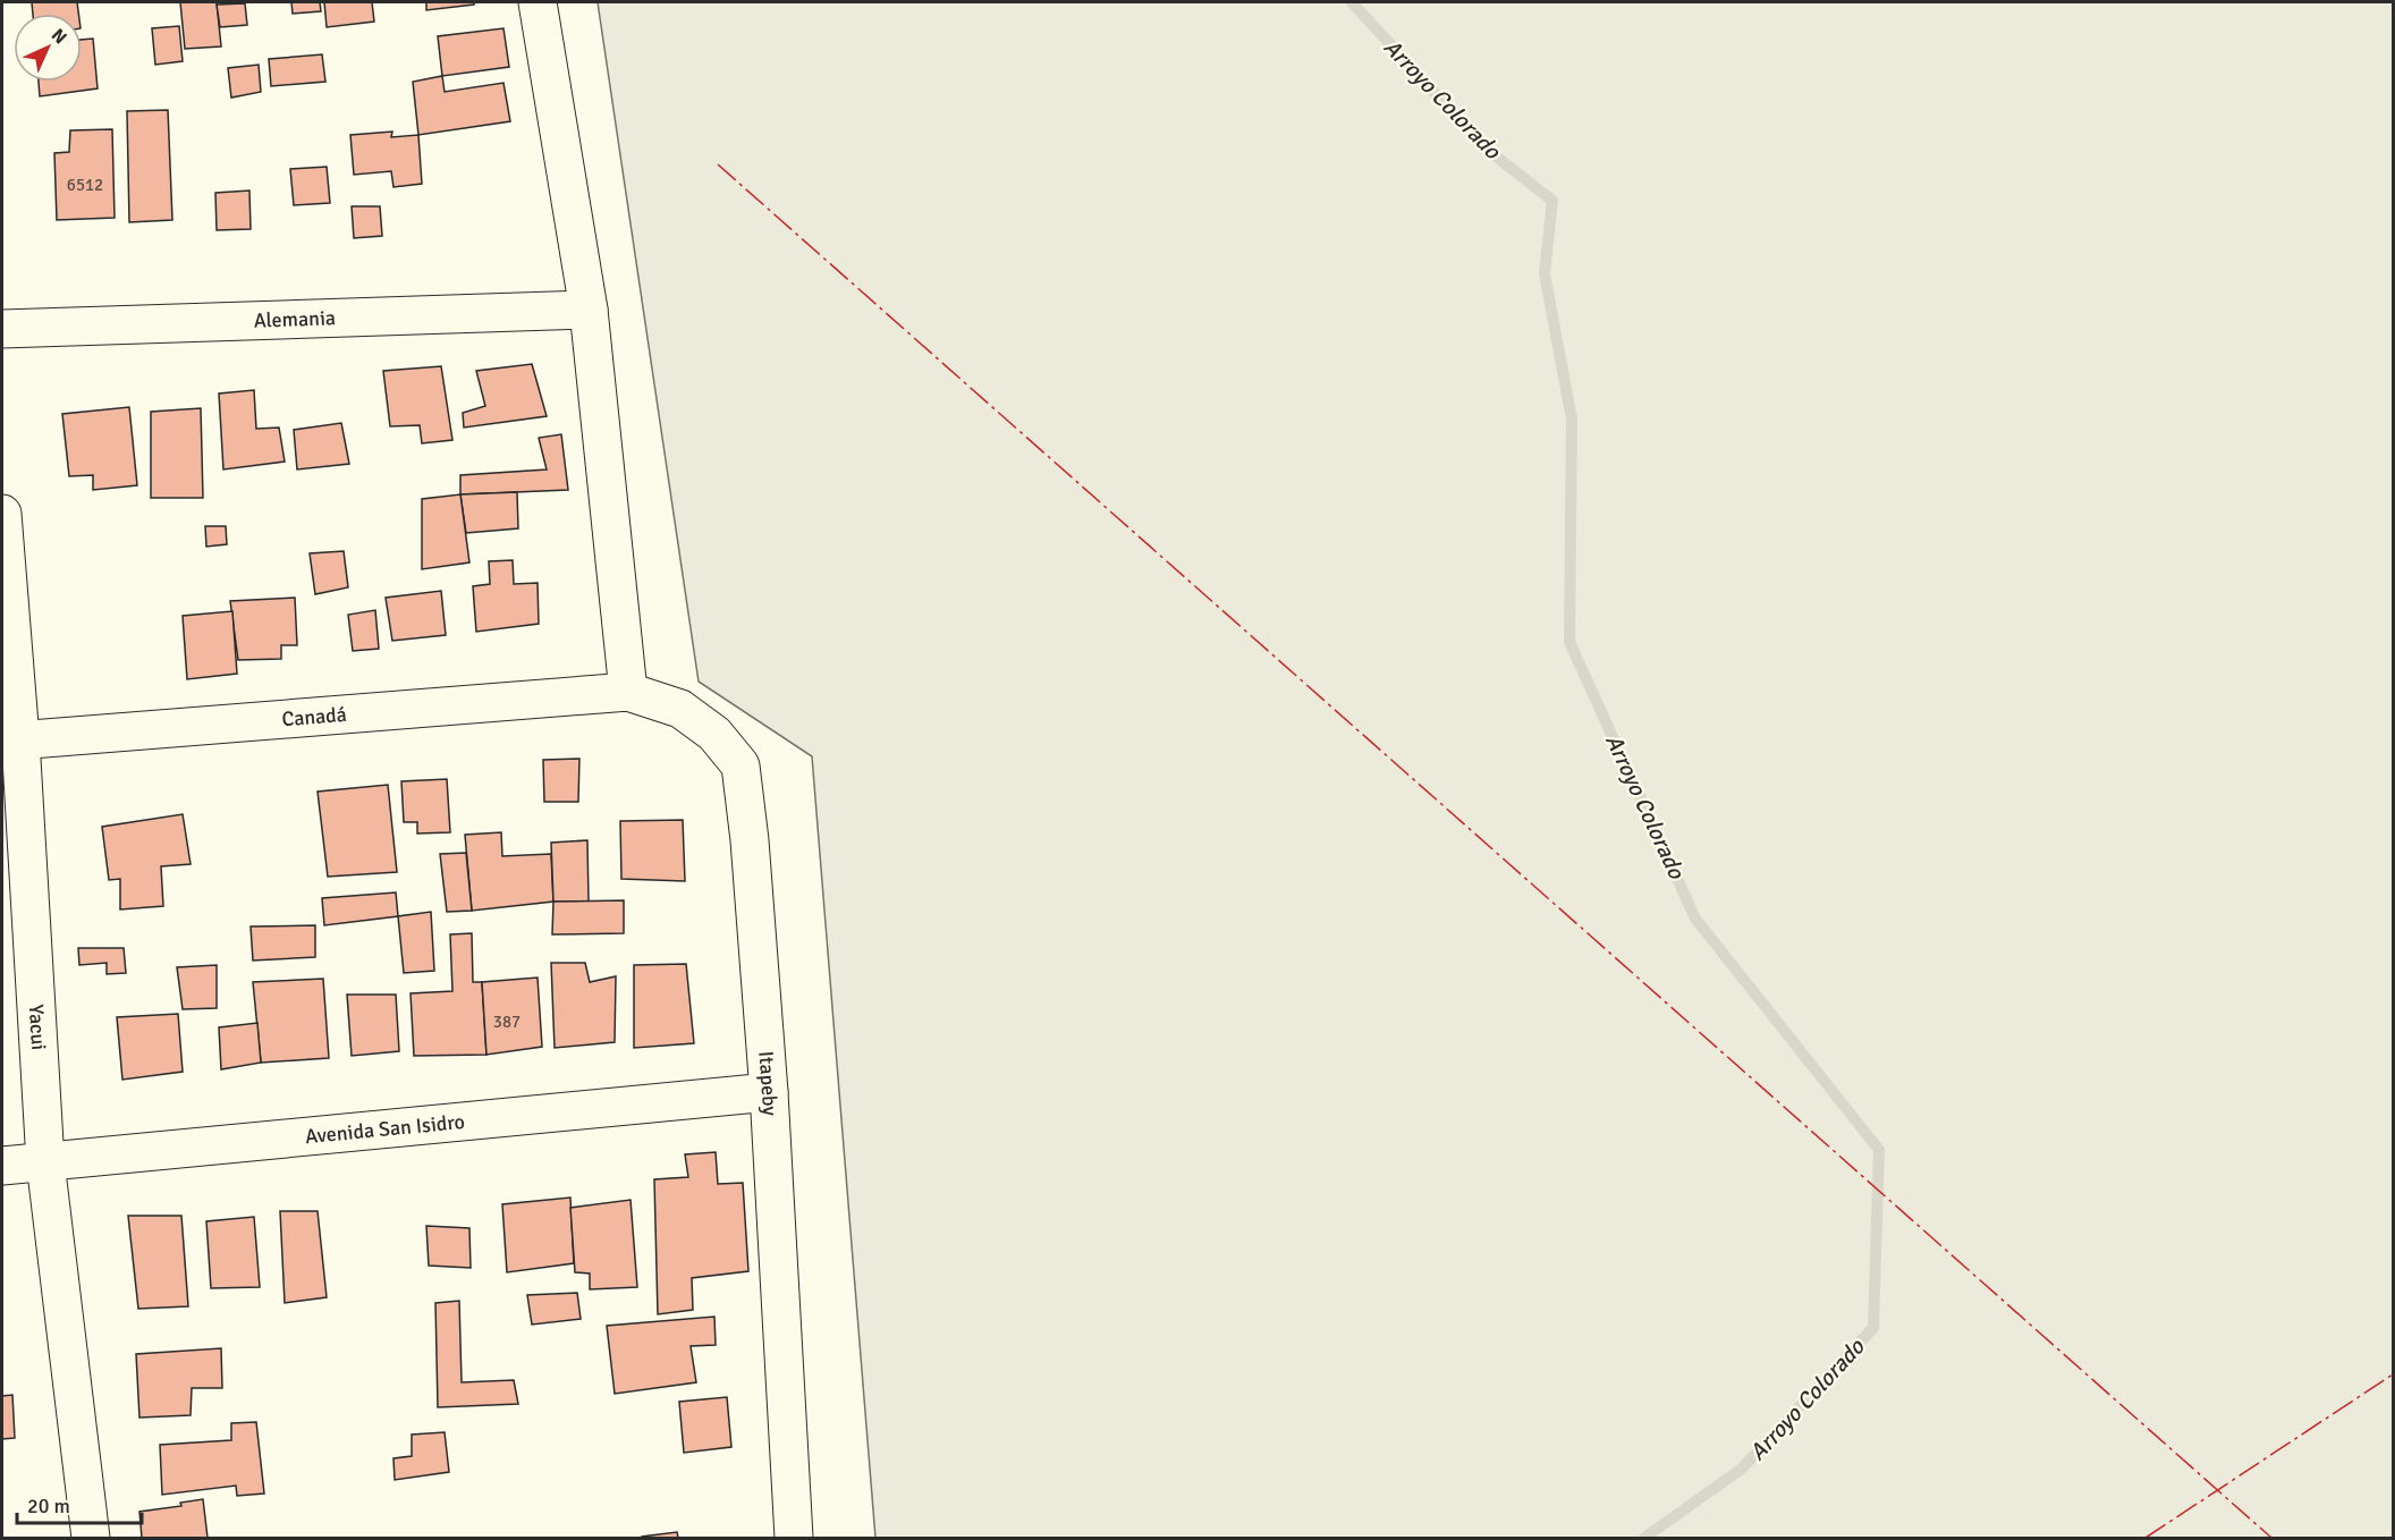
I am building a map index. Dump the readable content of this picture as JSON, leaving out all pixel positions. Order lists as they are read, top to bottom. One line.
{"streets":{"street":["Alemania","Canadá","Yacui","Itapeby","Avenida San Isidro"]},"crossings":[["Canadá","Yacui"],["Canadá","Itapeby"],["Yacui","Avenida San Isidro"],["Itapeby","Avenida San Isidro"]],"water":["Arroyo Colorado"],"house_numbers":["6512","387"],"scale_bar":"20 m","north":"top right"}
